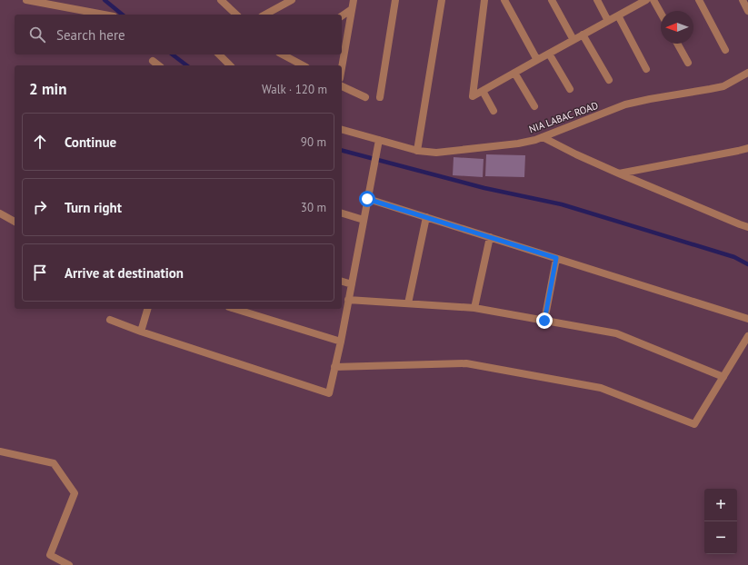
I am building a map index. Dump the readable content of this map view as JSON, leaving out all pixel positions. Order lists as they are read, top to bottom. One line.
{"streets":{"street":["NIA LABAC ROAD"]},"north":"left","page":{"search":"Search here","heading":["2 min","Walk · 120 m"],"list":[["Continue","90 m"],["Turn right","30 m"],"Arrive at destination"],"map_buttons":["+","−"]}}
